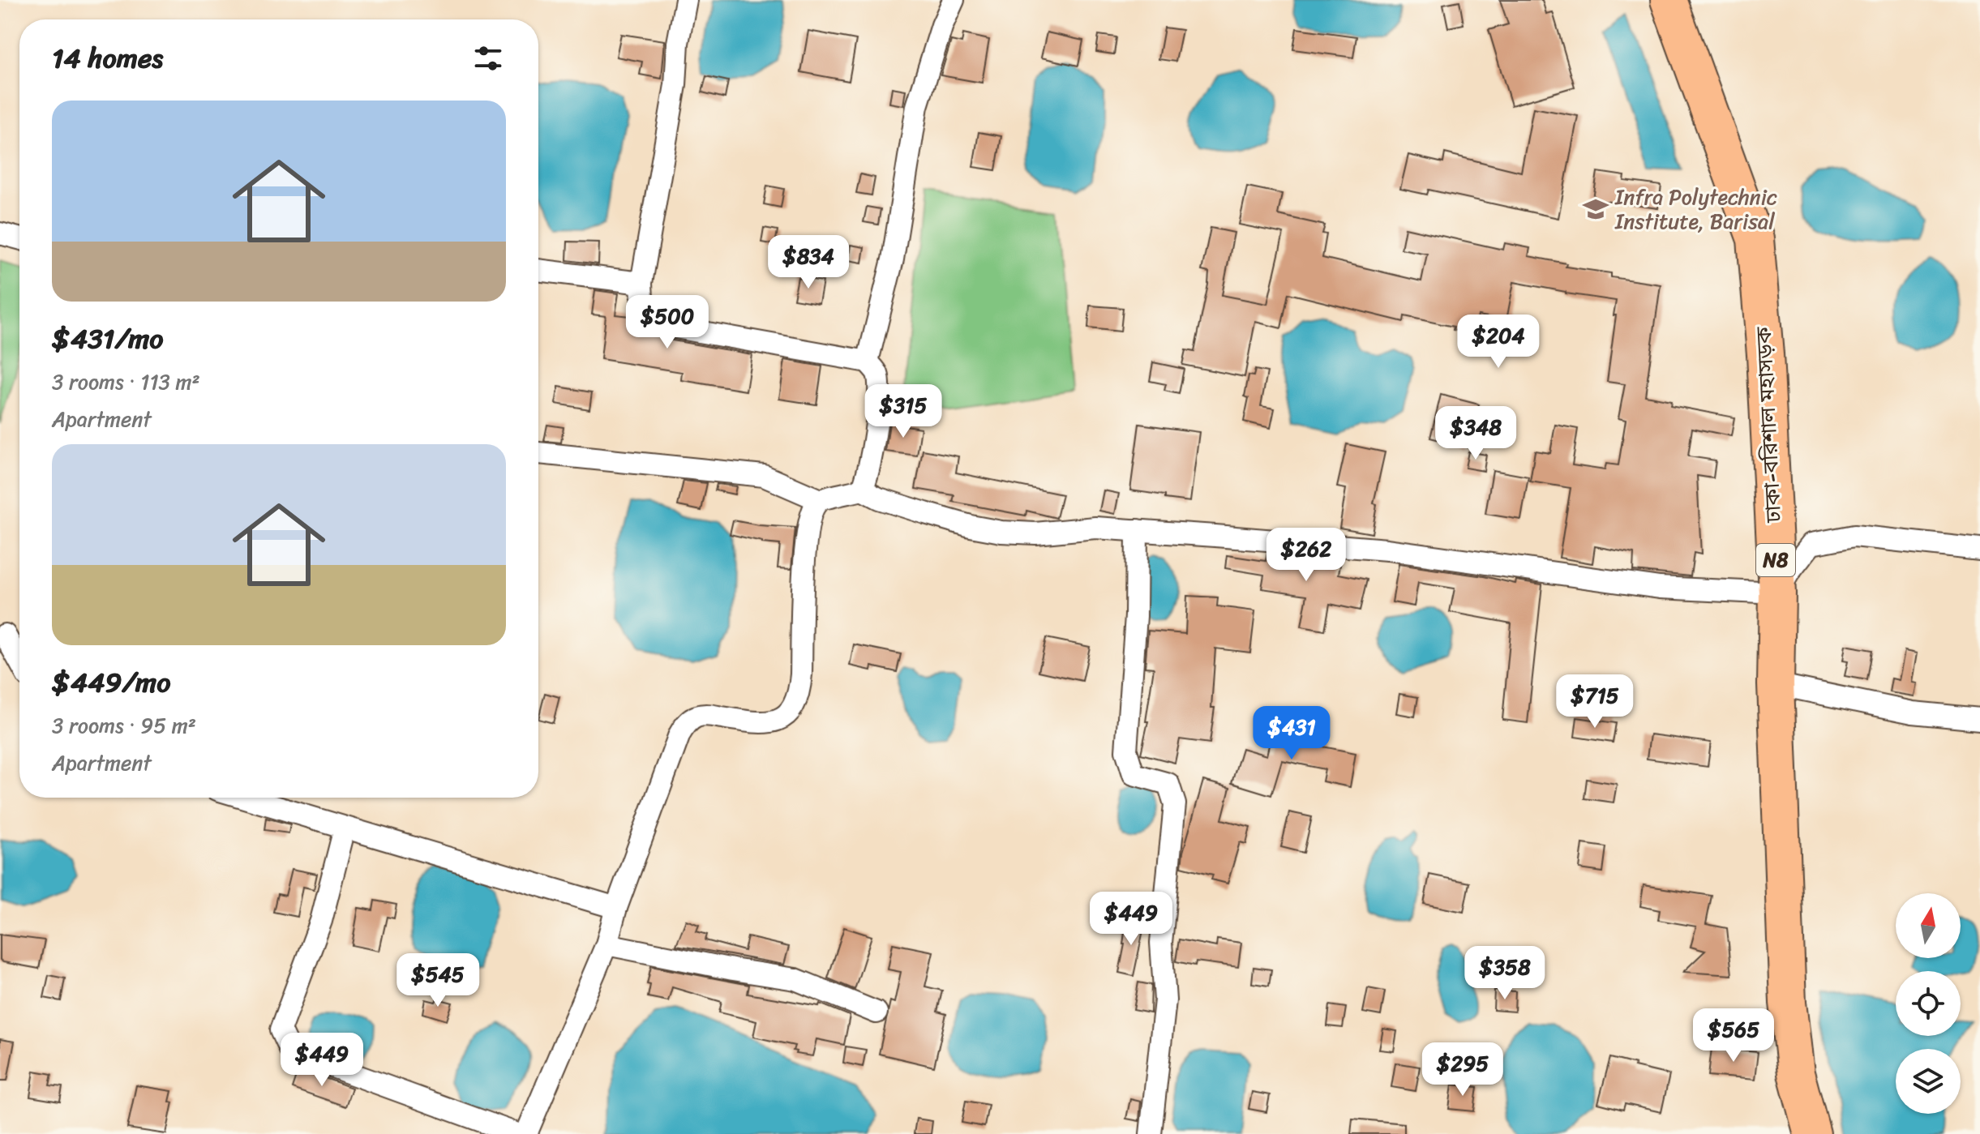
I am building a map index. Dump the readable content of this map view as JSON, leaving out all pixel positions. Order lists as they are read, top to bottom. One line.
{"streets":{"highway":["ঢাকা-বরিশাল মহাসড়ক","N8"]},"places":{"school or university":["Infra Polytechnic Institute, Barisal"]},"north":"top","page":{"heading":"14 homes","list":[{"name":"$431/mo","note":"3 rooms · 113 m² · Apartment"},{"name":"$449/mo","note":"3 rooms · 95 m² · Apartment"}],"price":["$834","$500","$204","$315","$348","$262","$715","$431","$449","$358","$545","$565","$449","$295"]}}
